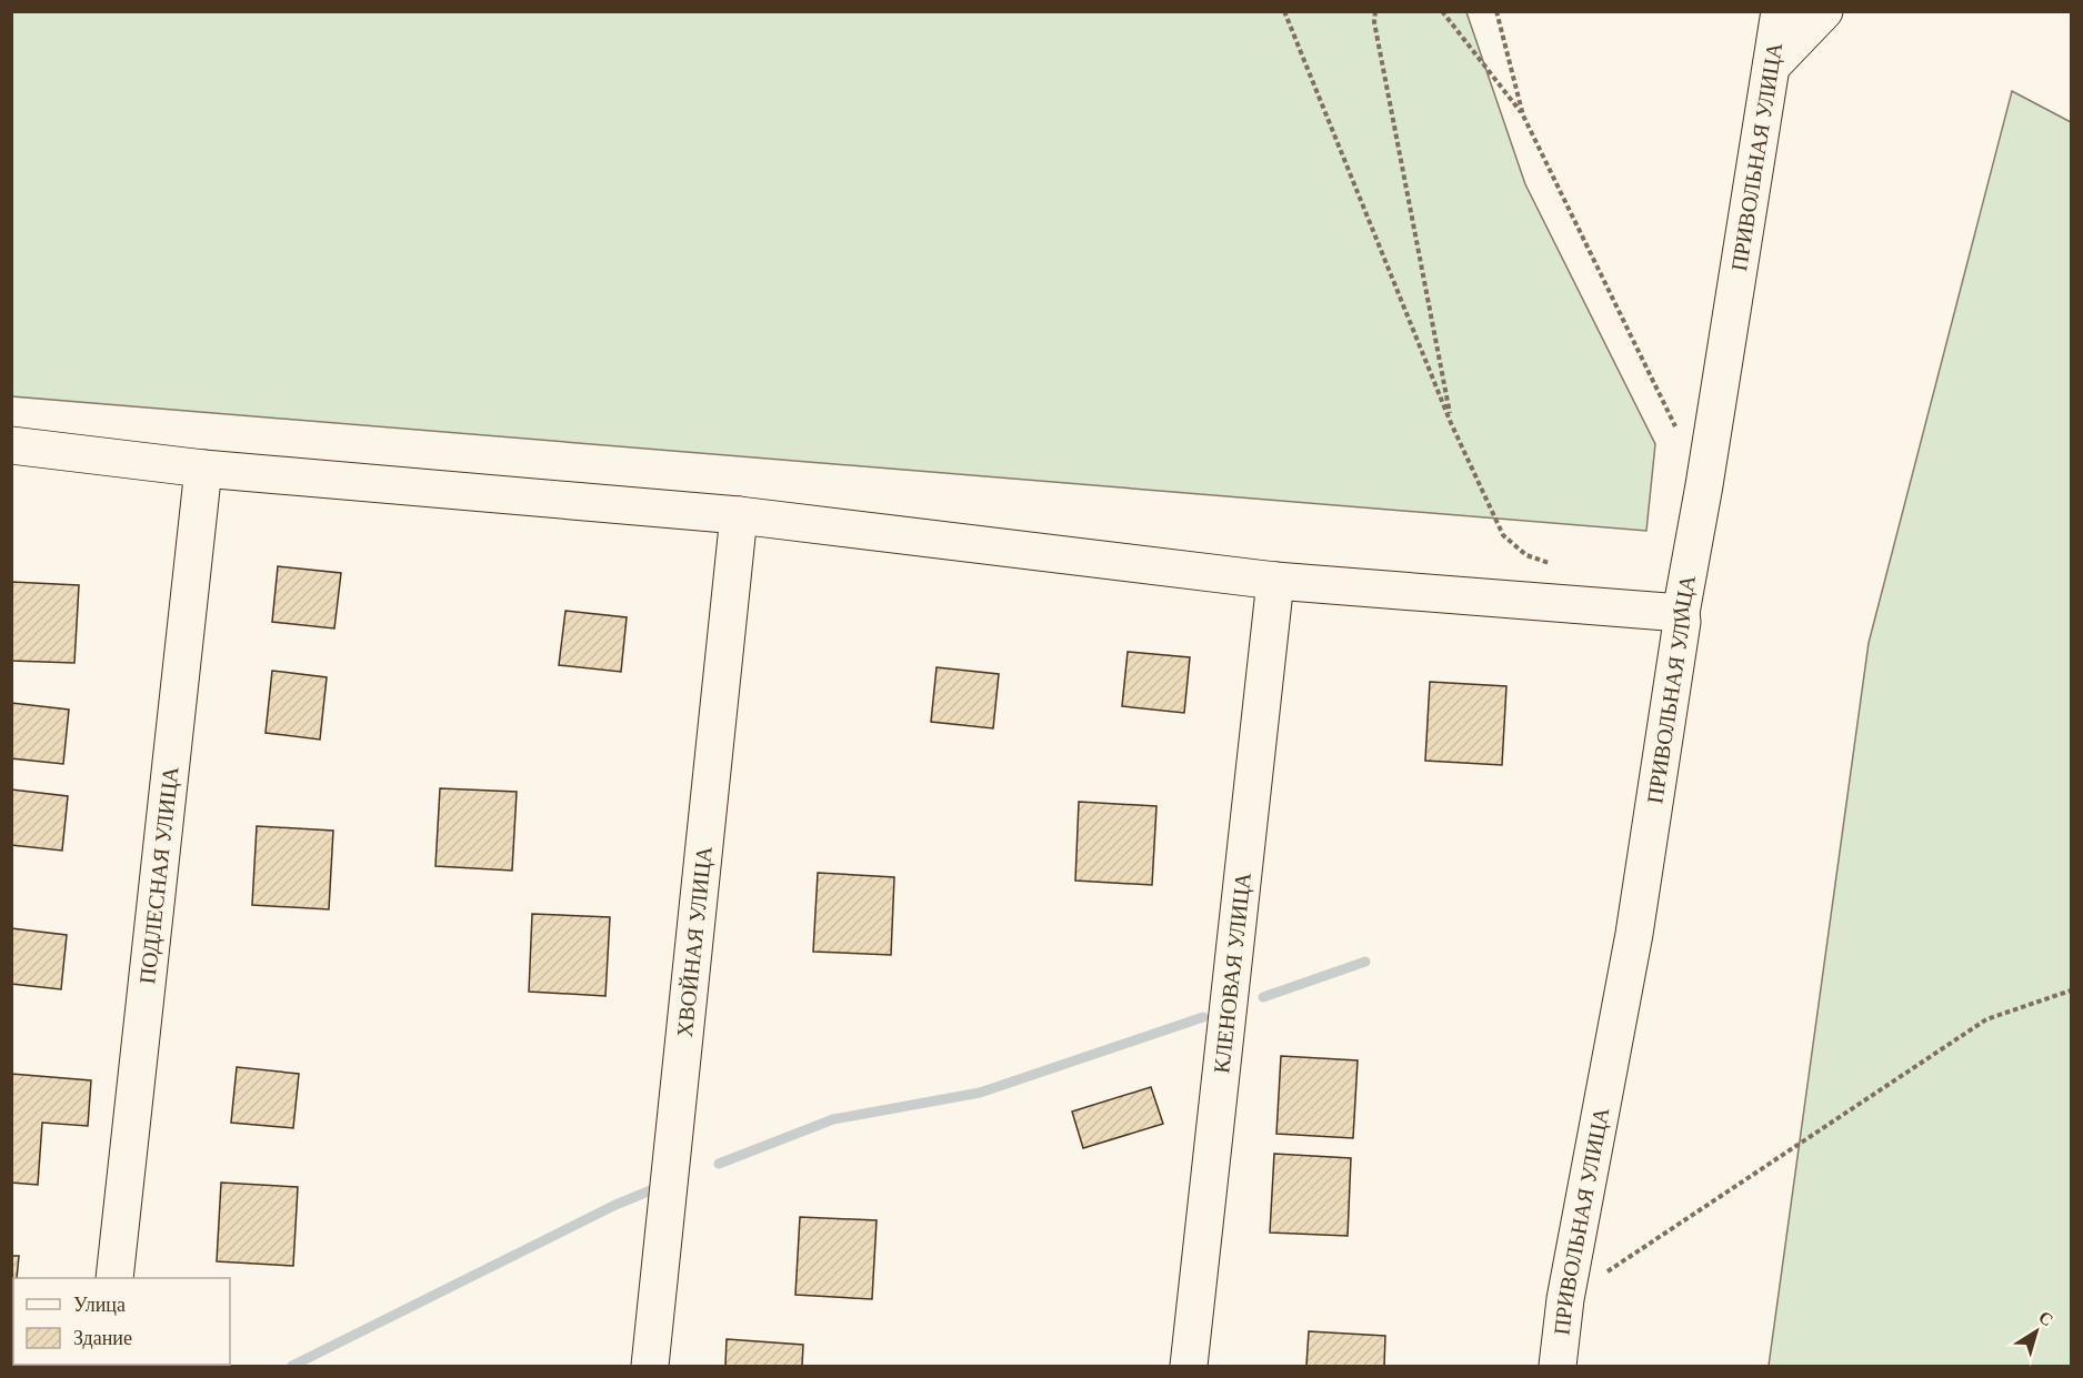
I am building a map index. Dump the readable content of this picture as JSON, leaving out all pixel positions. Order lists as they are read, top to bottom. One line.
{"streets":{"street":["ПРИВОЛЬНАЯ УЛИЦА","ПОДЛЕСНАЯ УЛИЦА","ХВОЙНАЯ УЛИЦА","КЛЕНОВАЯ УЛИЦА"]},"legend":["Улица","Здание"],"north":"top right"}
